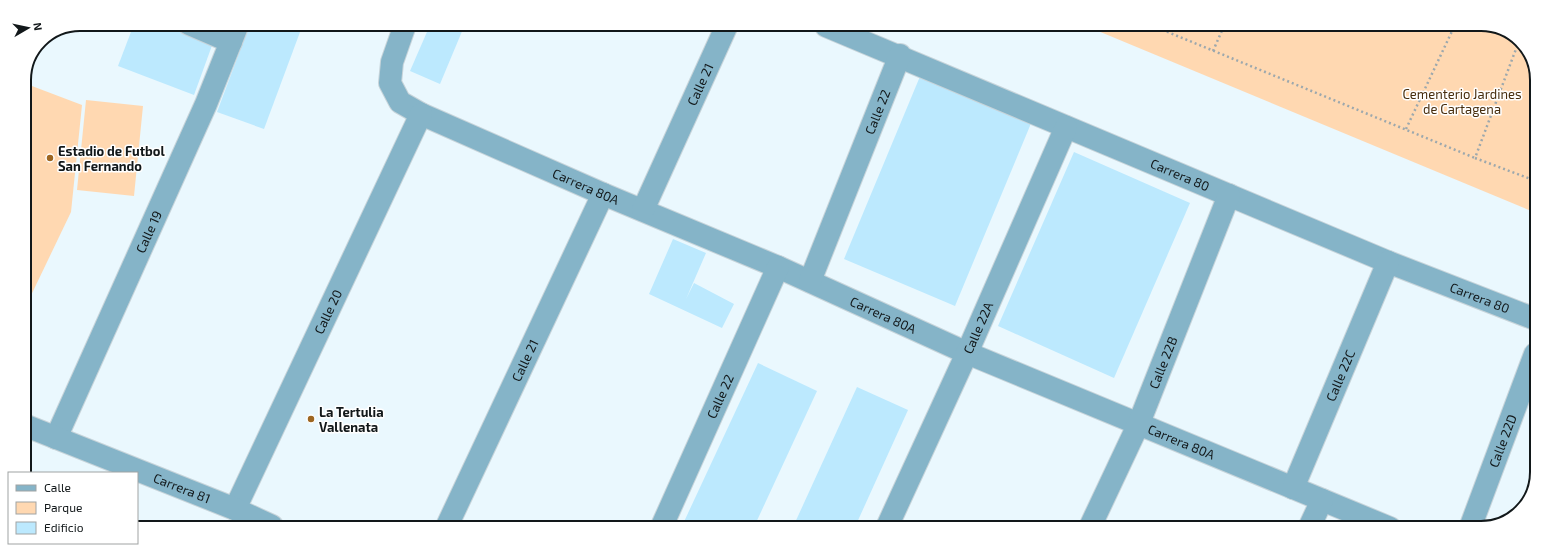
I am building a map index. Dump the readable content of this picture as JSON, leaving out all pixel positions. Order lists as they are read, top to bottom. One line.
{"streets":{"street":["Calle 21","Calle 22","Carrera 80","Carrera 80A","Calle 19","Calle 20","Calle 22A","Calle 22B","Calle 22C","Calle 22D","Carrera 81"]},"crossings":[["Calle 21","Carrera 80A"],["Calle 22","Carrera 80"],["Calle 22","Carrera 80A"],["Carrera 80","Calle 22A"],["Carrera 80","Calle 22B"],["Carrera 80","Calle 22C"],["Carrera 80A","Calle 20"],["Carrera 80A","Calle 22A"],["Carrera 80A","Calle 22B"],["Carrera 80A","Calle 22C"],["Calle 19","Carrera 81"],["Calle 20","Carrera 81"]],"parks":["Cementerio Jardines de Cartagena"],"places":["Estadio de Futbol San Fernando","La Tertulia Vallenata"],"legend":["Calle","Parque","Edificio"],"north":"right"}
